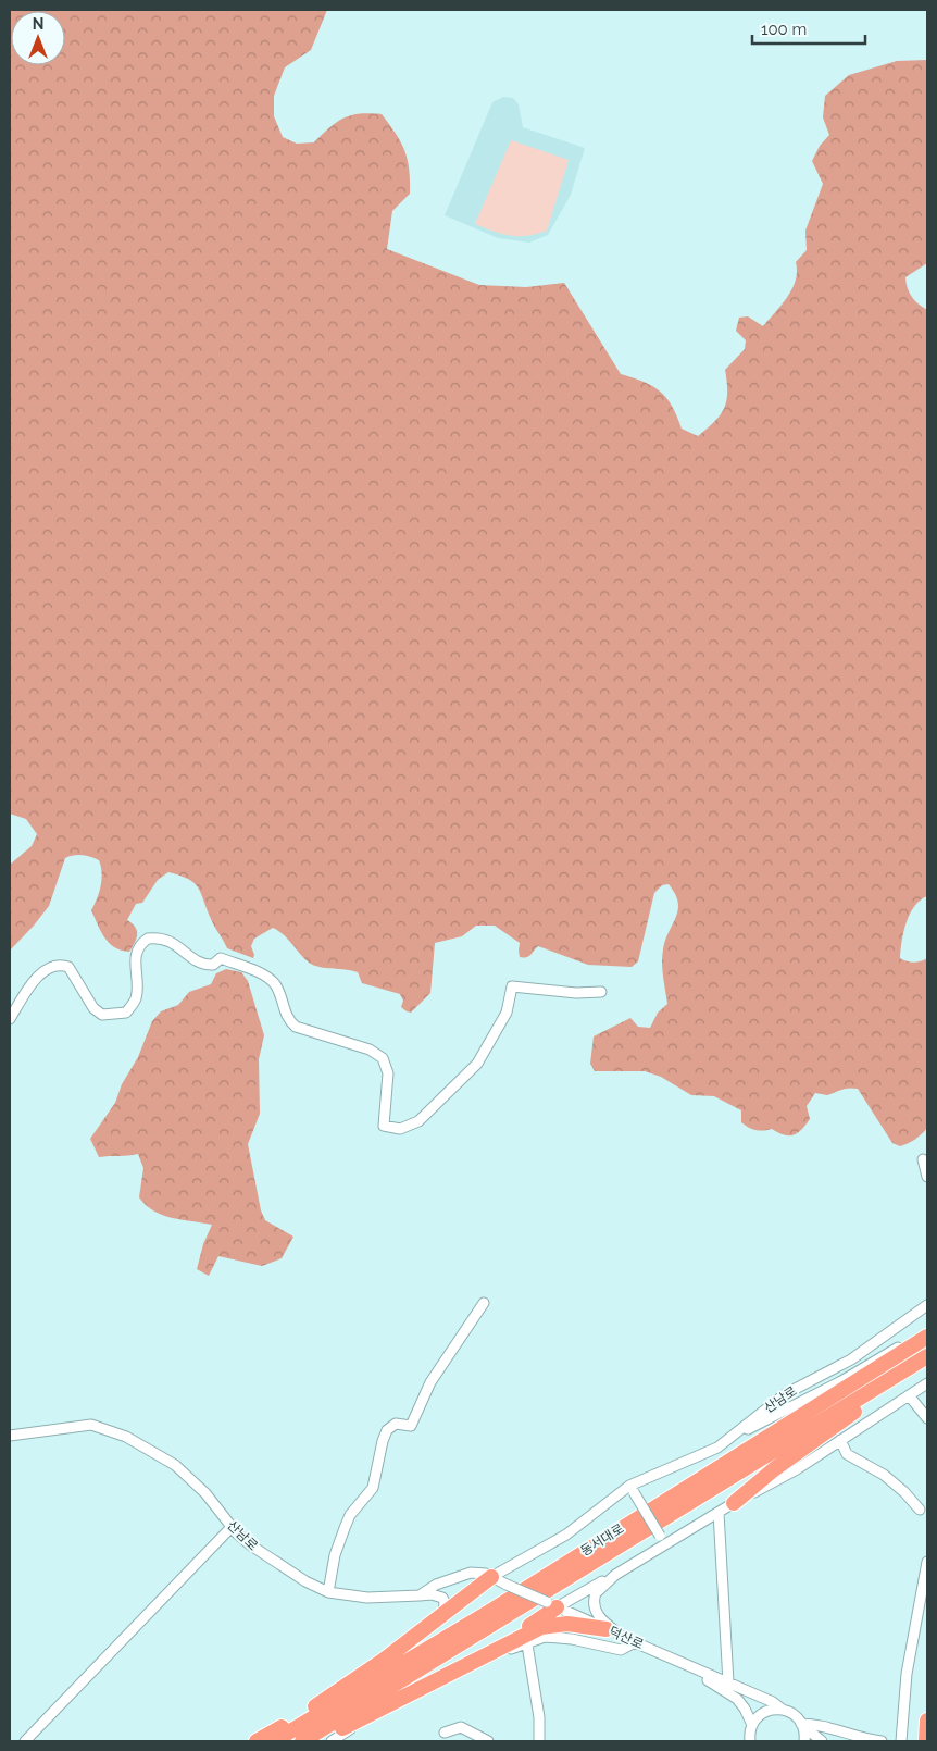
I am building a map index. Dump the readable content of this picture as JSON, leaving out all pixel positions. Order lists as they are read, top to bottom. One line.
{"streets":{"highway":["동서대로"],"street":["산남로","덕산로"]},"crossings":[["산남로","덕산로"]],"scale_bar":"100 m","north":"top"}
